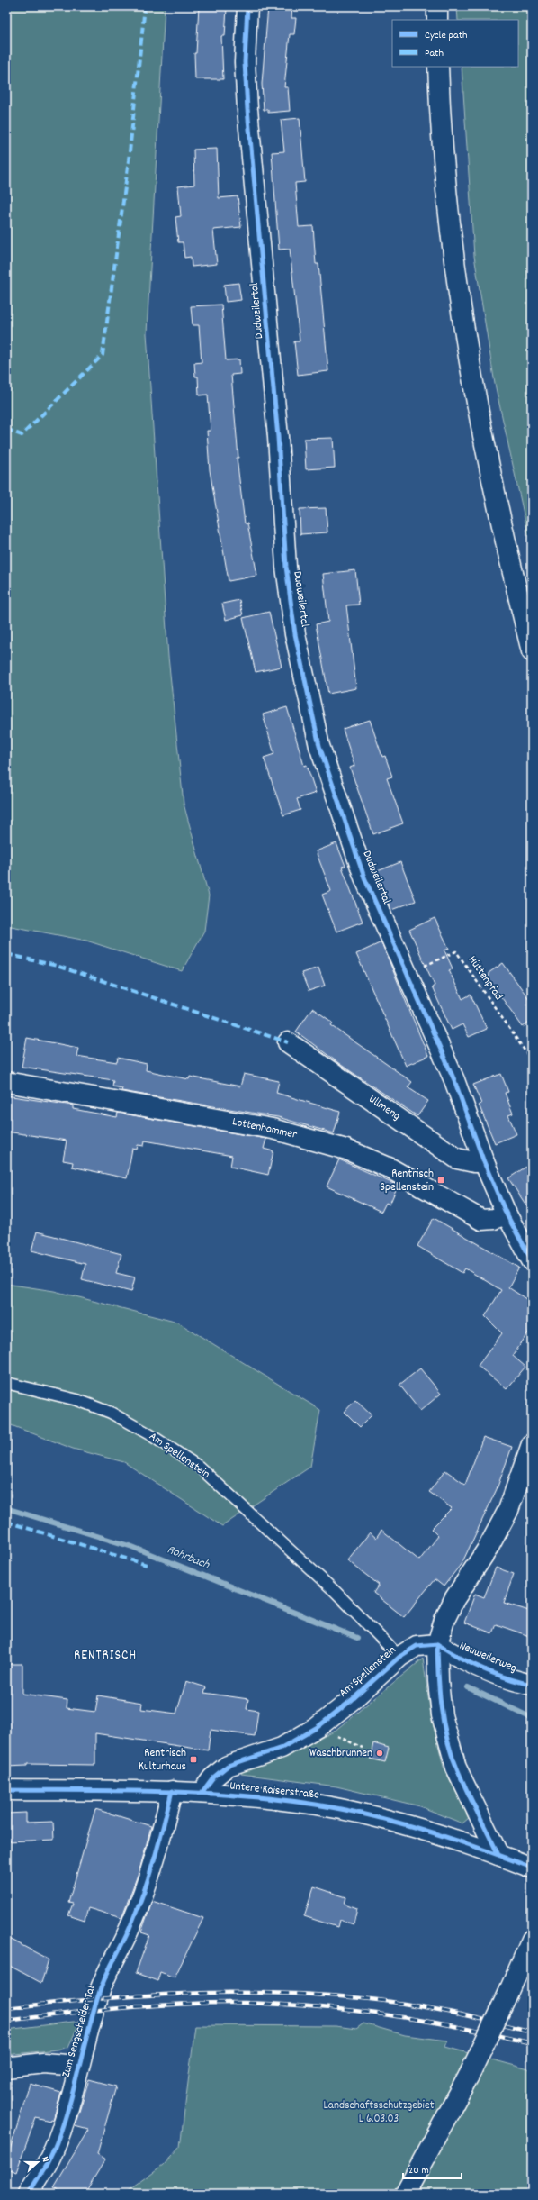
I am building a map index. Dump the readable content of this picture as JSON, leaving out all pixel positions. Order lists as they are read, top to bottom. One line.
{"streets":{"street":["Dudweilertal","Ullmeng","Lottenhammer","Am Spellenstein","Neuweilerweg","Untere Kaiserstraße","Zum Sengscheider Tal"],"path":["Hüttenpfad"]},"crossings":[["Dudweilertal","Hüttenpfad"],["Dudweilertal","Ullmeng"],["Am Spellenstein","Neuweilerweg"],["Am Spellenstein","Untere Kaiserstraße"],["Untere Kaiserstraße","Zum Sengscheider Tal"]],"districts":["RENTRISCH"],"water":["Rohrbach"],"parks":["Landschaftsschutzgebiet L 6.03.03"],"places":{"transit":["Rentrisch Spellenstein","Rentrisch Kulturhaus"],"other":["Waschbrunnen"]},"legend":["Cycle path","Path"],"scale_bar":"20 m","north":"right"}
